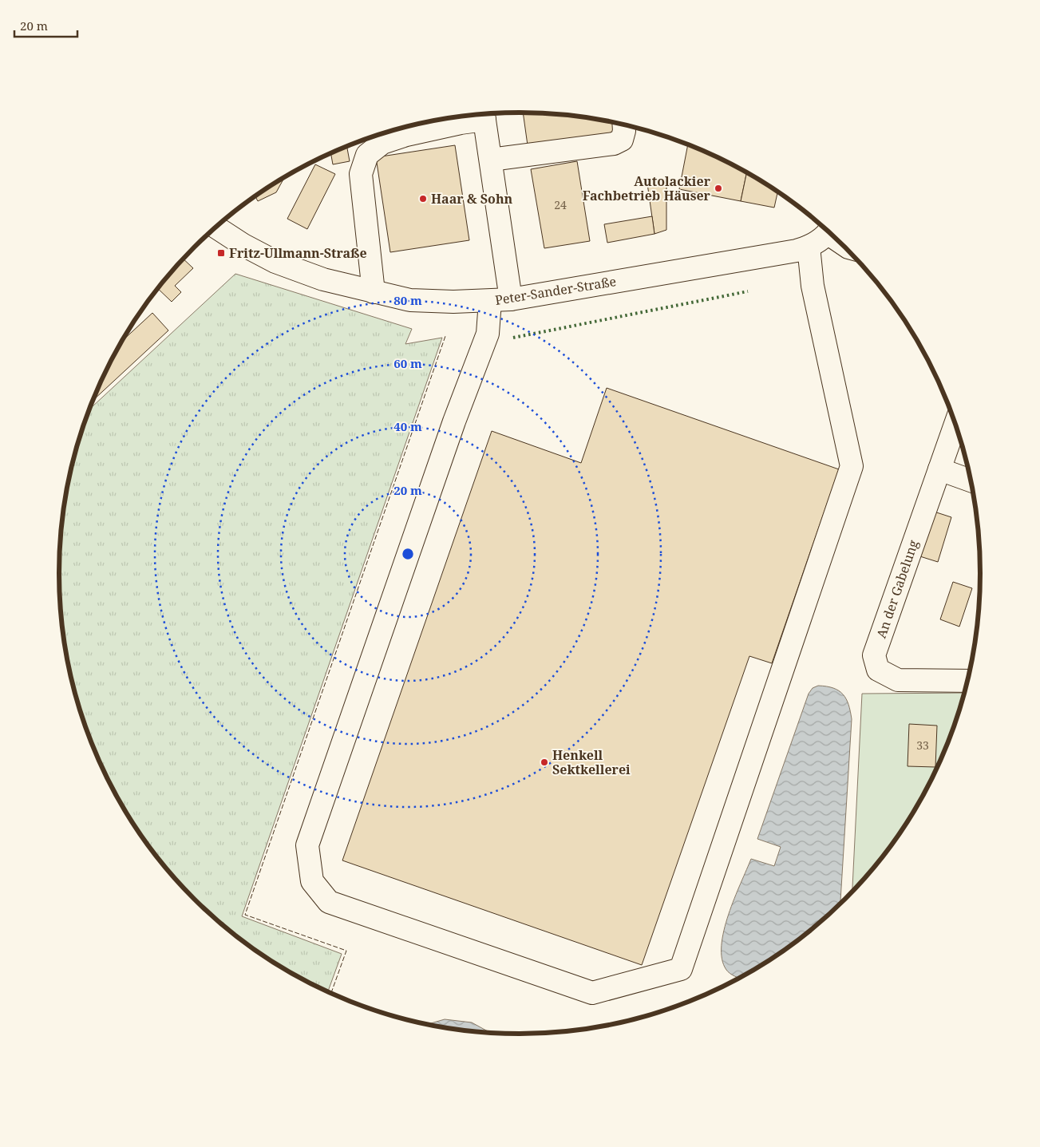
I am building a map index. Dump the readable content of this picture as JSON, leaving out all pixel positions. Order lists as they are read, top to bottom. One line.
{"streets":{"street":["Peter-Sander-Straße","An der Gabelung"]},"places":{"other":["Autolackier Fachbetrieb Häuser","Haar & Sohn","Henkell Sektkellerei"],"transit":["Fritz-Ullmann-Straße"]},"house_numbers":["24","33"],"scale_bar":"20 m","rings":["80 m","60 m","40 m","20 m"]}
